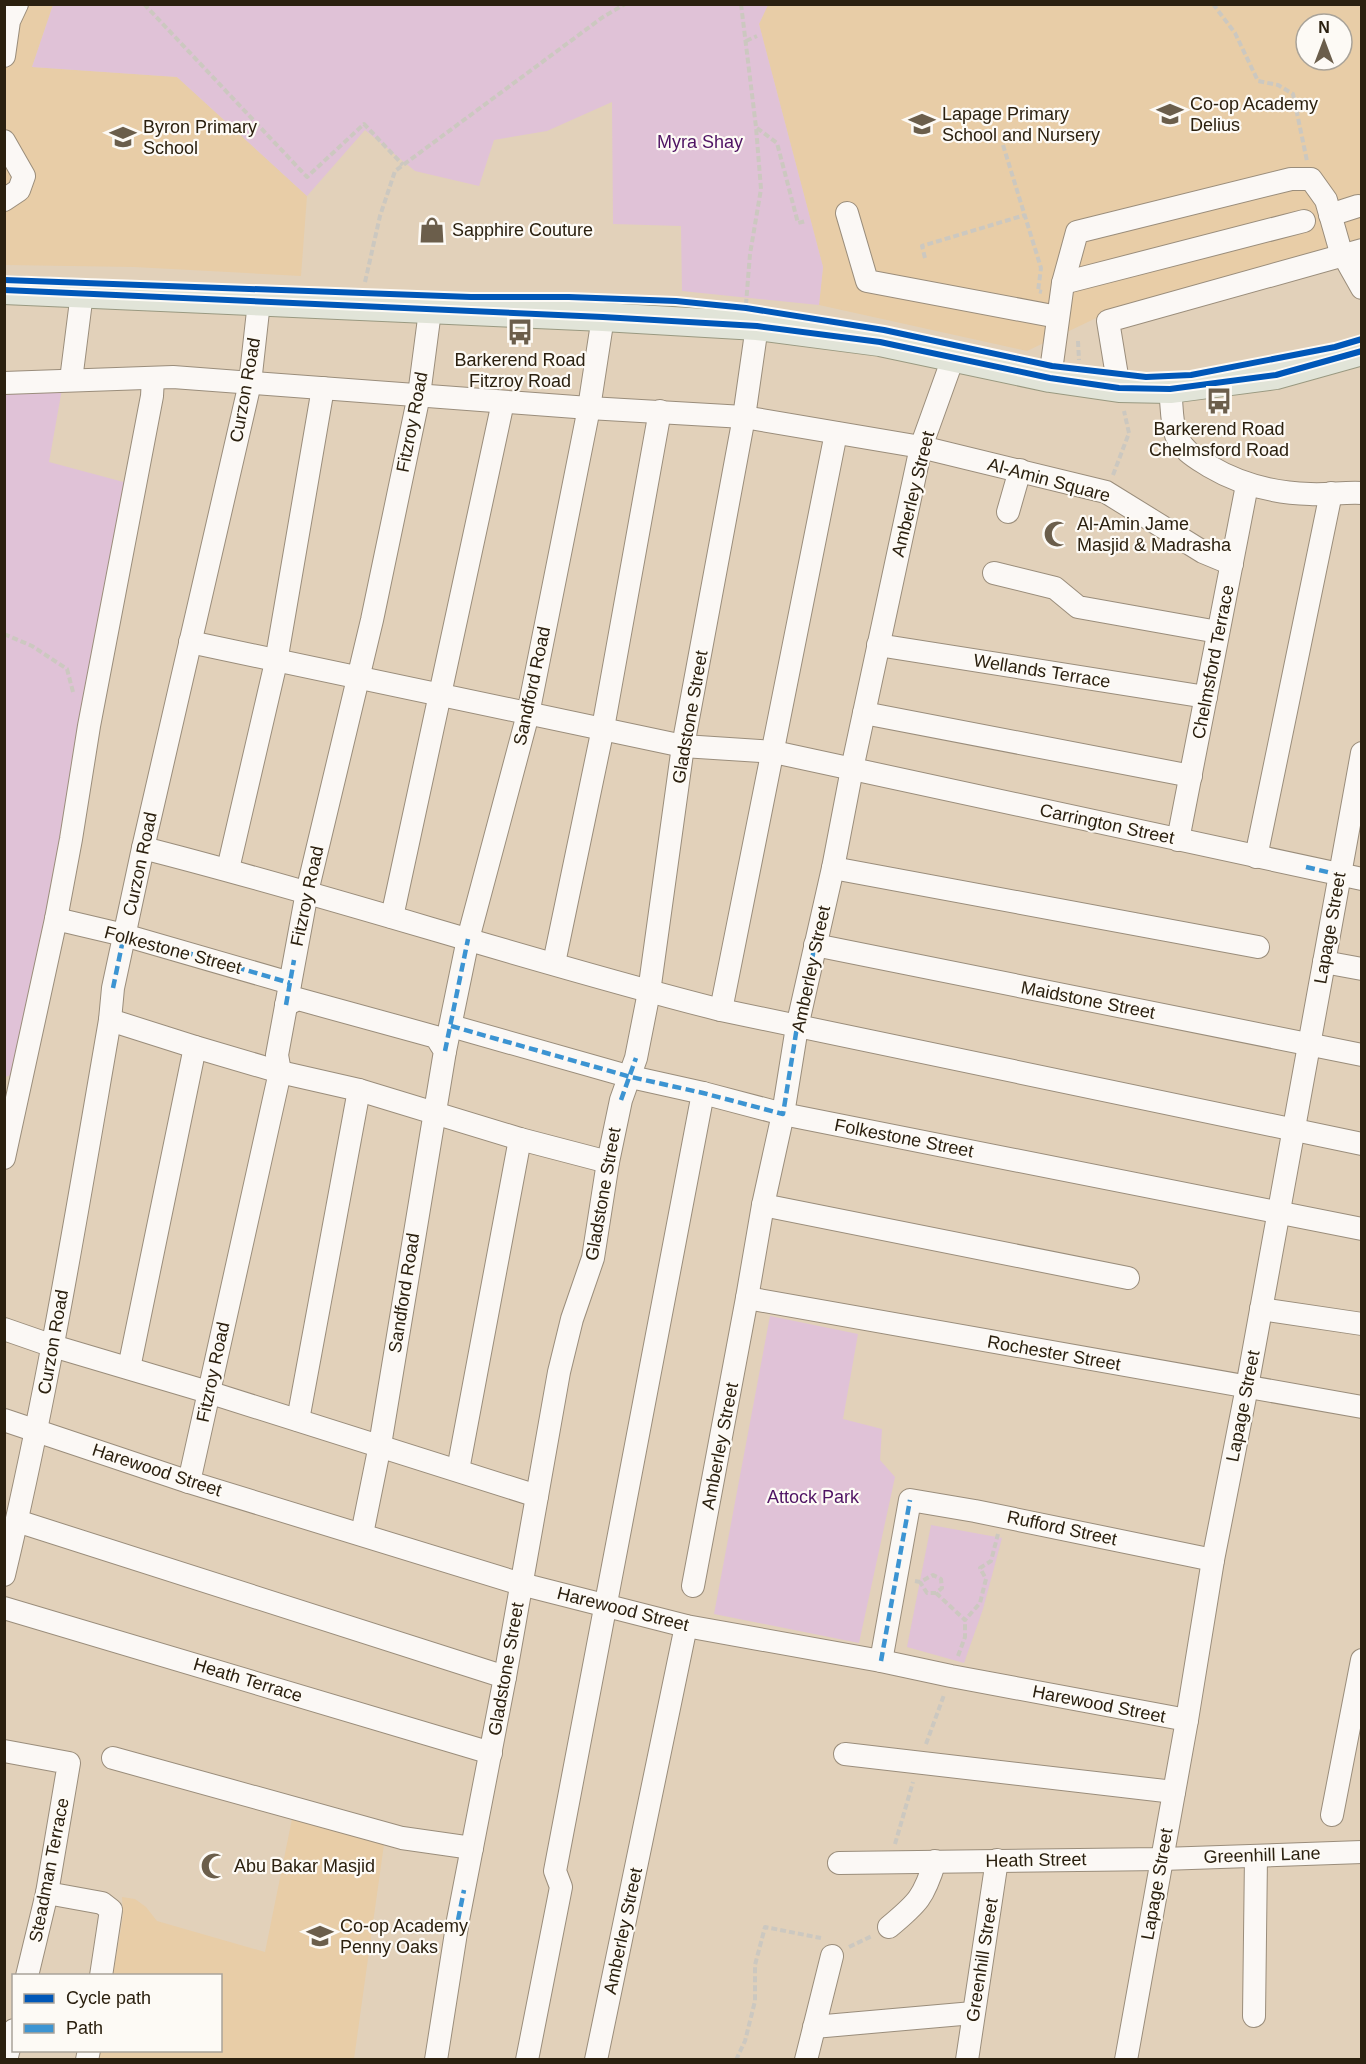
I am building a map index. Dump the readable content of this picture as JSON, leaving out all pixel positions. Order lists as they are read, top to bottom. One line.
{"streets":{"street":["Curzon Road","Fitzroy Road","Al-Amin Square","Amberley Street","Chelmsford Terrace","Wellands Terrace","Sandford Road","Gladstone Street","Carrington Street","Lapage Street","Folkestone Street","Maidstone Street","Rochester Street","Harewood Street","Rufford Street","Heath Terrace","Greenhill Lane","Heath Street","Steadman Terrace","Greenhill Street"]},"crossings":[["Curzon Road","Al-Amin Square"],["Curzon Road","Carrington Street"],["Curzon Road","Folkestone Street"],["Curzon Road","Harewood Street"],["Fitzroy Road","Al-Amin Square"],["Fitzroy Road","Carrington Street"],["Fitzroy Road","Folkestone Street"],["Fitzroy Road","Harewood Street"],["Al-Amin Square","Amberley Street"],["Al-Amin Square","Chelmsford Terrace"],["Al-Amin Square","Sandford Road"],["Al-Amin Square","Gladstone Street"],["Amberley Street","Wellands Terrace"],["Amberley Street","Carrington Street"],["Amberley Street","Folkestone Street"],["Amberley Street","Maidstone Street"],["Amberley Street","Rochester Street"],["Amberley Street","Harewood Street"],["Chelmsford Terrace","Wellands Terrace"],["Chelmsford Terrace","Carrington Street"],["Sandford Road","Carrington Street"],["Sandford Road","Folkestone Street"],["Sandford Road","Harewood Street"],["Gladstone Street","Carrington Street"],["Gladstone Street","Folkestone Street"],["Gladstone Street","Harewood Street"],["Gladstone Street","Heath Terrace"],["Carrington Street","Lapage Street"],["Lapage Street","Folkestone Street"],["Lapage Street","Maidstone Street"],["Lapage Street","Rochester Street"],["Lapage Street","Harewood Street"],["Lapage Street","Rufford Street"],["Lapage Street","Greenhill Lane"],["Lapage Street","Heath Street"],["Harewood Street","Rufford Street"],["Greenhill Lane","Heath Street"],["Heath Street","Greenhill Street"]],"parks":["Myra Shay","Attock Park"],"places":{"school or university":["Co-op Academy Delius","Lapage Primary School and Nursery","Byron Primary School","Co-op Academy Penny Oaks"],"shop":["Sapphire Couture"],"bus stop":["Barkerend Road Fitzroy Road","Barkerend Road Chelmsford Road"],"mosque":["Al-Amin Jame Masjid & Madrasha","Abu Bakar Masjid"]},"legend":["Cycle path","Path"],"north":"top"}
